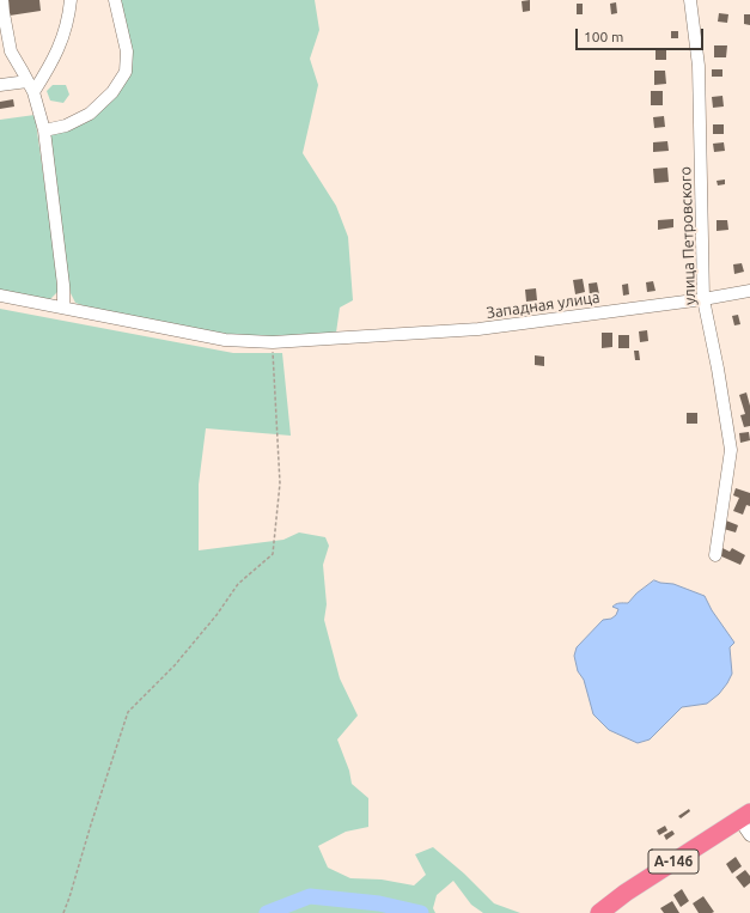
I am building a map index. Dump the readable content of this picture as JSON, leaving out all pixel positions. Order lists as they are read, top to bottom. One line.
{"streets":{"highway":["А-146"],"street":["улица Петровского","Западная улица"]},"crossings":[["улица Петровского","Западная улица"]],"scale_bar":"100 m"}
